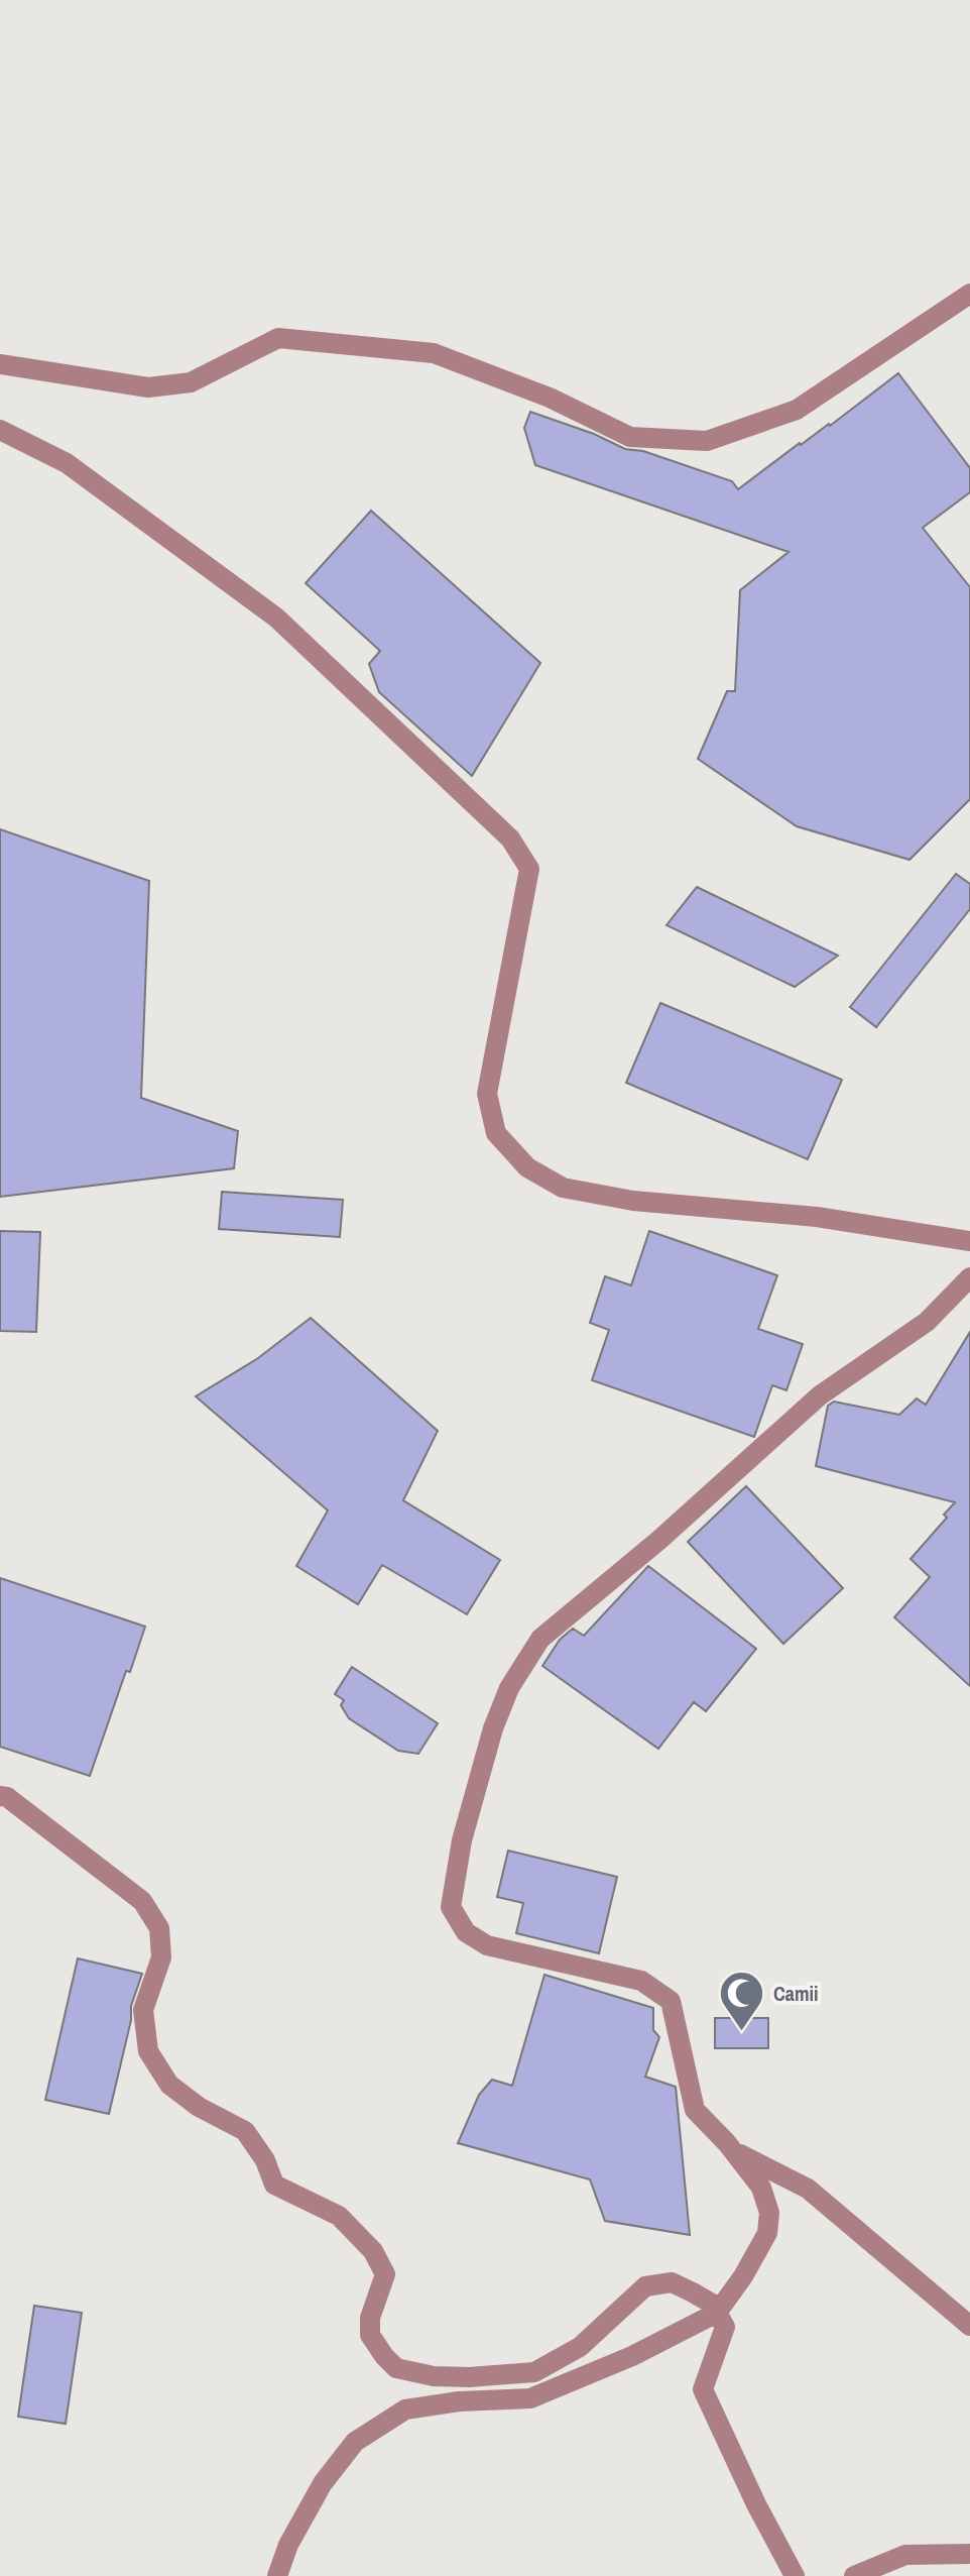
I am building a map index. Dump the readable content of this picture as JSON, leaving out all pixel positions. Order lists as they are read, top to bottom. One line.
{"places":{"mosque":["Camii"]}}
